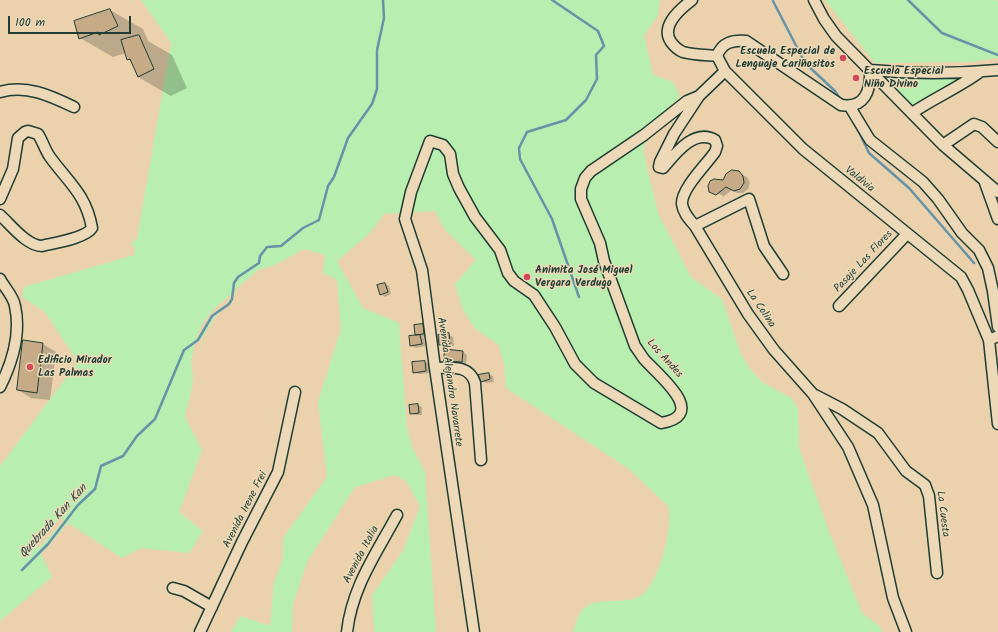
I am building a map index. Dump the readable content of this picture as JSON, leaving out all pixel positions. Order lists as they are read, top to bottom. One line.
{"streets":{"street":["Valdivia","Pasaje Las Flores","La Colina","Los Andes","Avenida Alejandro Navarrete","Avenida Irene Frei","La Cuesta","Avenida Italia"]},"crossings":[["Valdivia","Pasaje Las Flores"],["Valdivia","Los Andes"],["La Colina","Los Andes"],["La Colina","La Cuesta"],["Los Andes","Avenida Alejandro Navarrete"]],"water":["Quebrada Kan Kan"],"places":["Escuela Especial de Lenguaje Cariñositos","Escuela Especial Niño Divino","Animita José Miguel Vergara Verdugo","Edificio Mirador Las Palmas"],"scale_bar":"100 m"}
